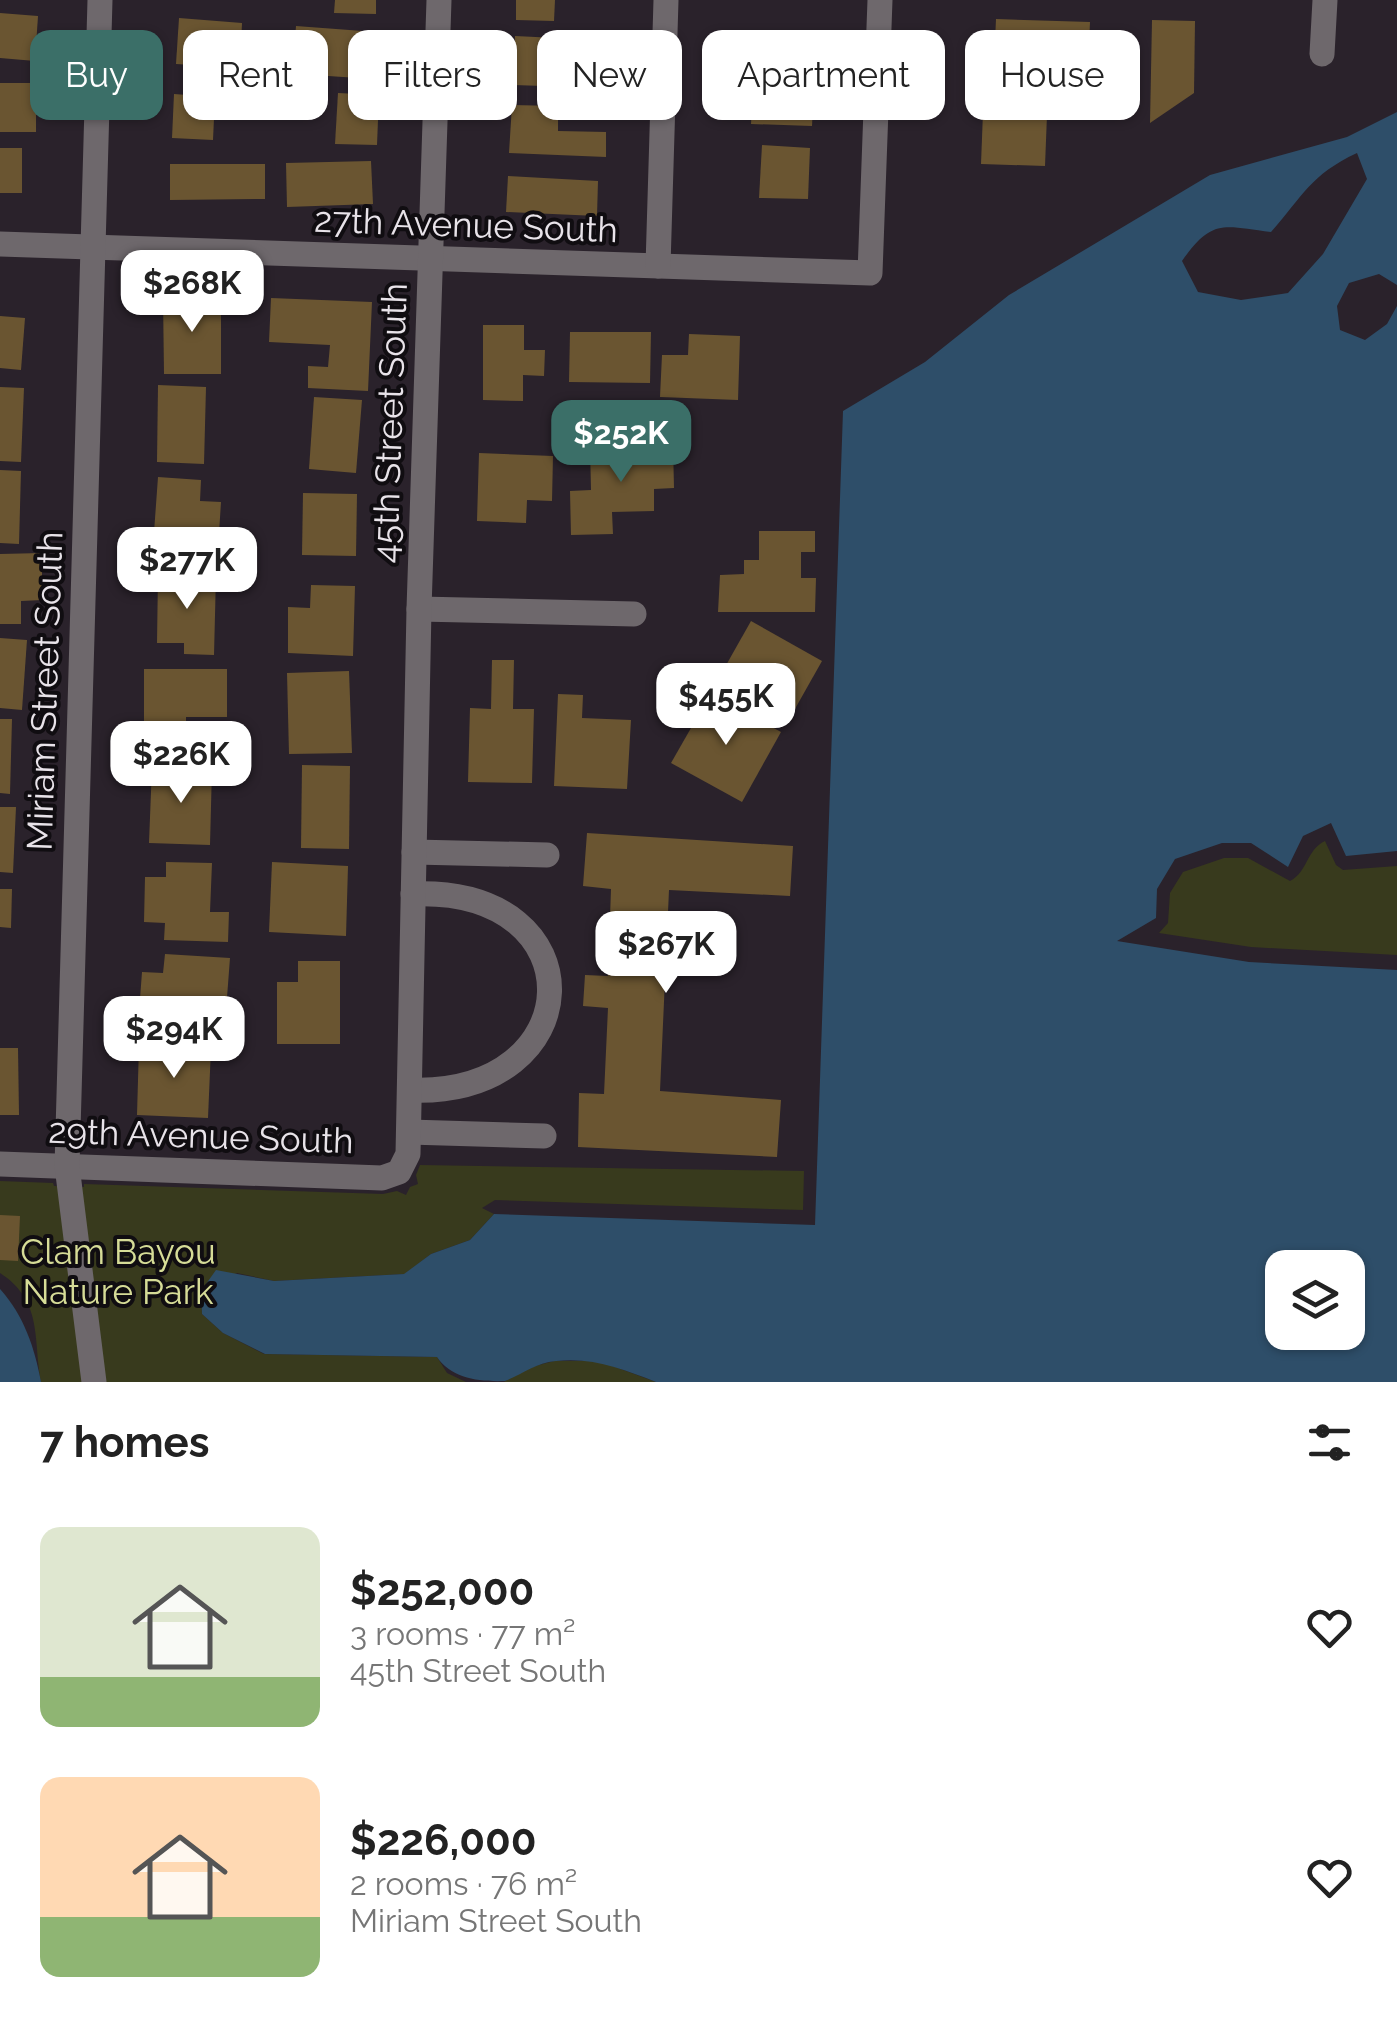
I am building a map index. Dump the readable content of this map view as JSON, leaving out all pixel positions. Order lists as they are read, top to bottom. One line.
{"streets":{"street":["27th Avenue South","45th Street South","Miriam Street South","29th Avenue South"]},"crossings":[["27th Avenue South","45th Street South"],["27th Avenue South","Miriam Street South"],["45th Street South","29th Avenue South"],["Miriam Street South","29th Avenue South"]],"parks":["Clam Bayou Nature Park"],"page":{"chip":["Buy","Rent","Filters","New","Apartment","House"],"price":["$268K","$252K","$277K","$455K","$226K","$267K","$294K"],"heading":"7 homes","list":[{"name":"$252,000","note":"3 rooms · 77 m² · 45th Street South"},{"name":"$226,000","note":"2 rooms · 76 m² · Miriam Street South"}]}}
